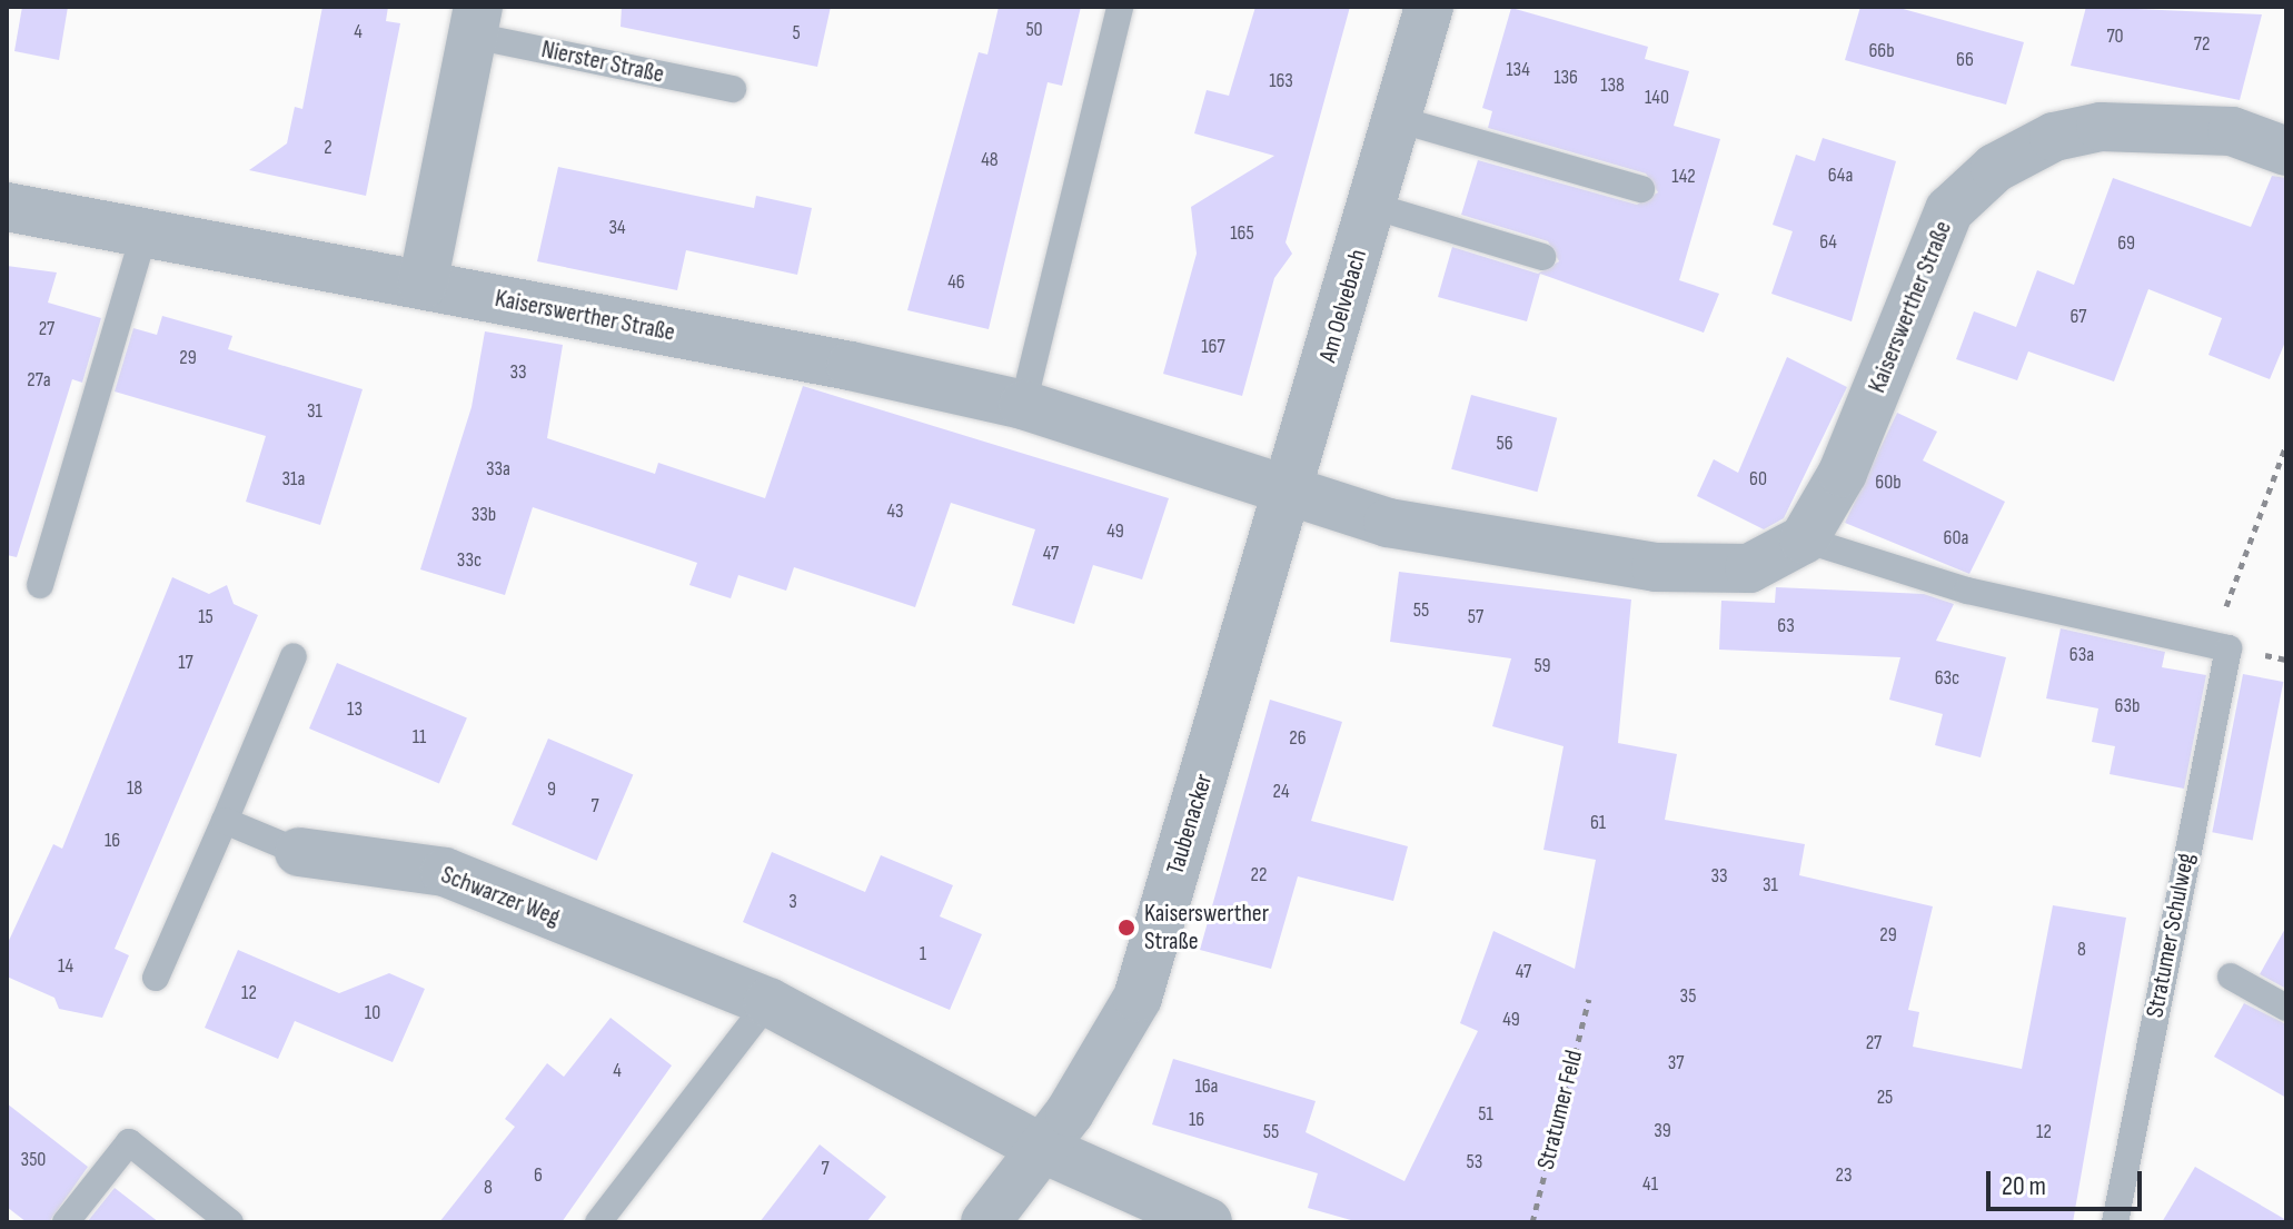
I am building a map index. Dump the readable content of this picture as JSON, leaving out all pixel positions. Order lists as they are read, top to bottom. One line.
{"streets":{"street":["Nierster Straße","Am Oelvebach","Kaiserswerther Straße","Taubenacker","Schwarzer Weg"],"lane":["Stratumer Schulweg"],"path":["Stratumer Feld"]},"crossings":[["Nierster Straße","Kaiserswerther Straße"],["Am Oelvebach","Kaiserswerther Straße"],["Am Oelvebach","Taubenacker"],["Kaiserswerther Straße","Taubenacker"],["Taubenacker","Schwarzer Weg"]],"places":["Kaiserswerther Straße"],"house_numbers":["50","4","5","70","72","66b","66","134","136","163","138","140","2","48","64a","142","34","165","64","69","46","67","27","167","29","33","27a","31","56","33a","31a","60","60b","43","33b","49","60a","47","33c","55","15","57","63","63a","17","59","63c","63b","13","11","26","18","9","24","7","61","16","22","33","31","3","29","8","1","14","47","12","35","10","49","27","37","4","16a","25","51","16","39","55","12","350","53","7","6","23","41","8"],"scale_bar":"20 m"}
